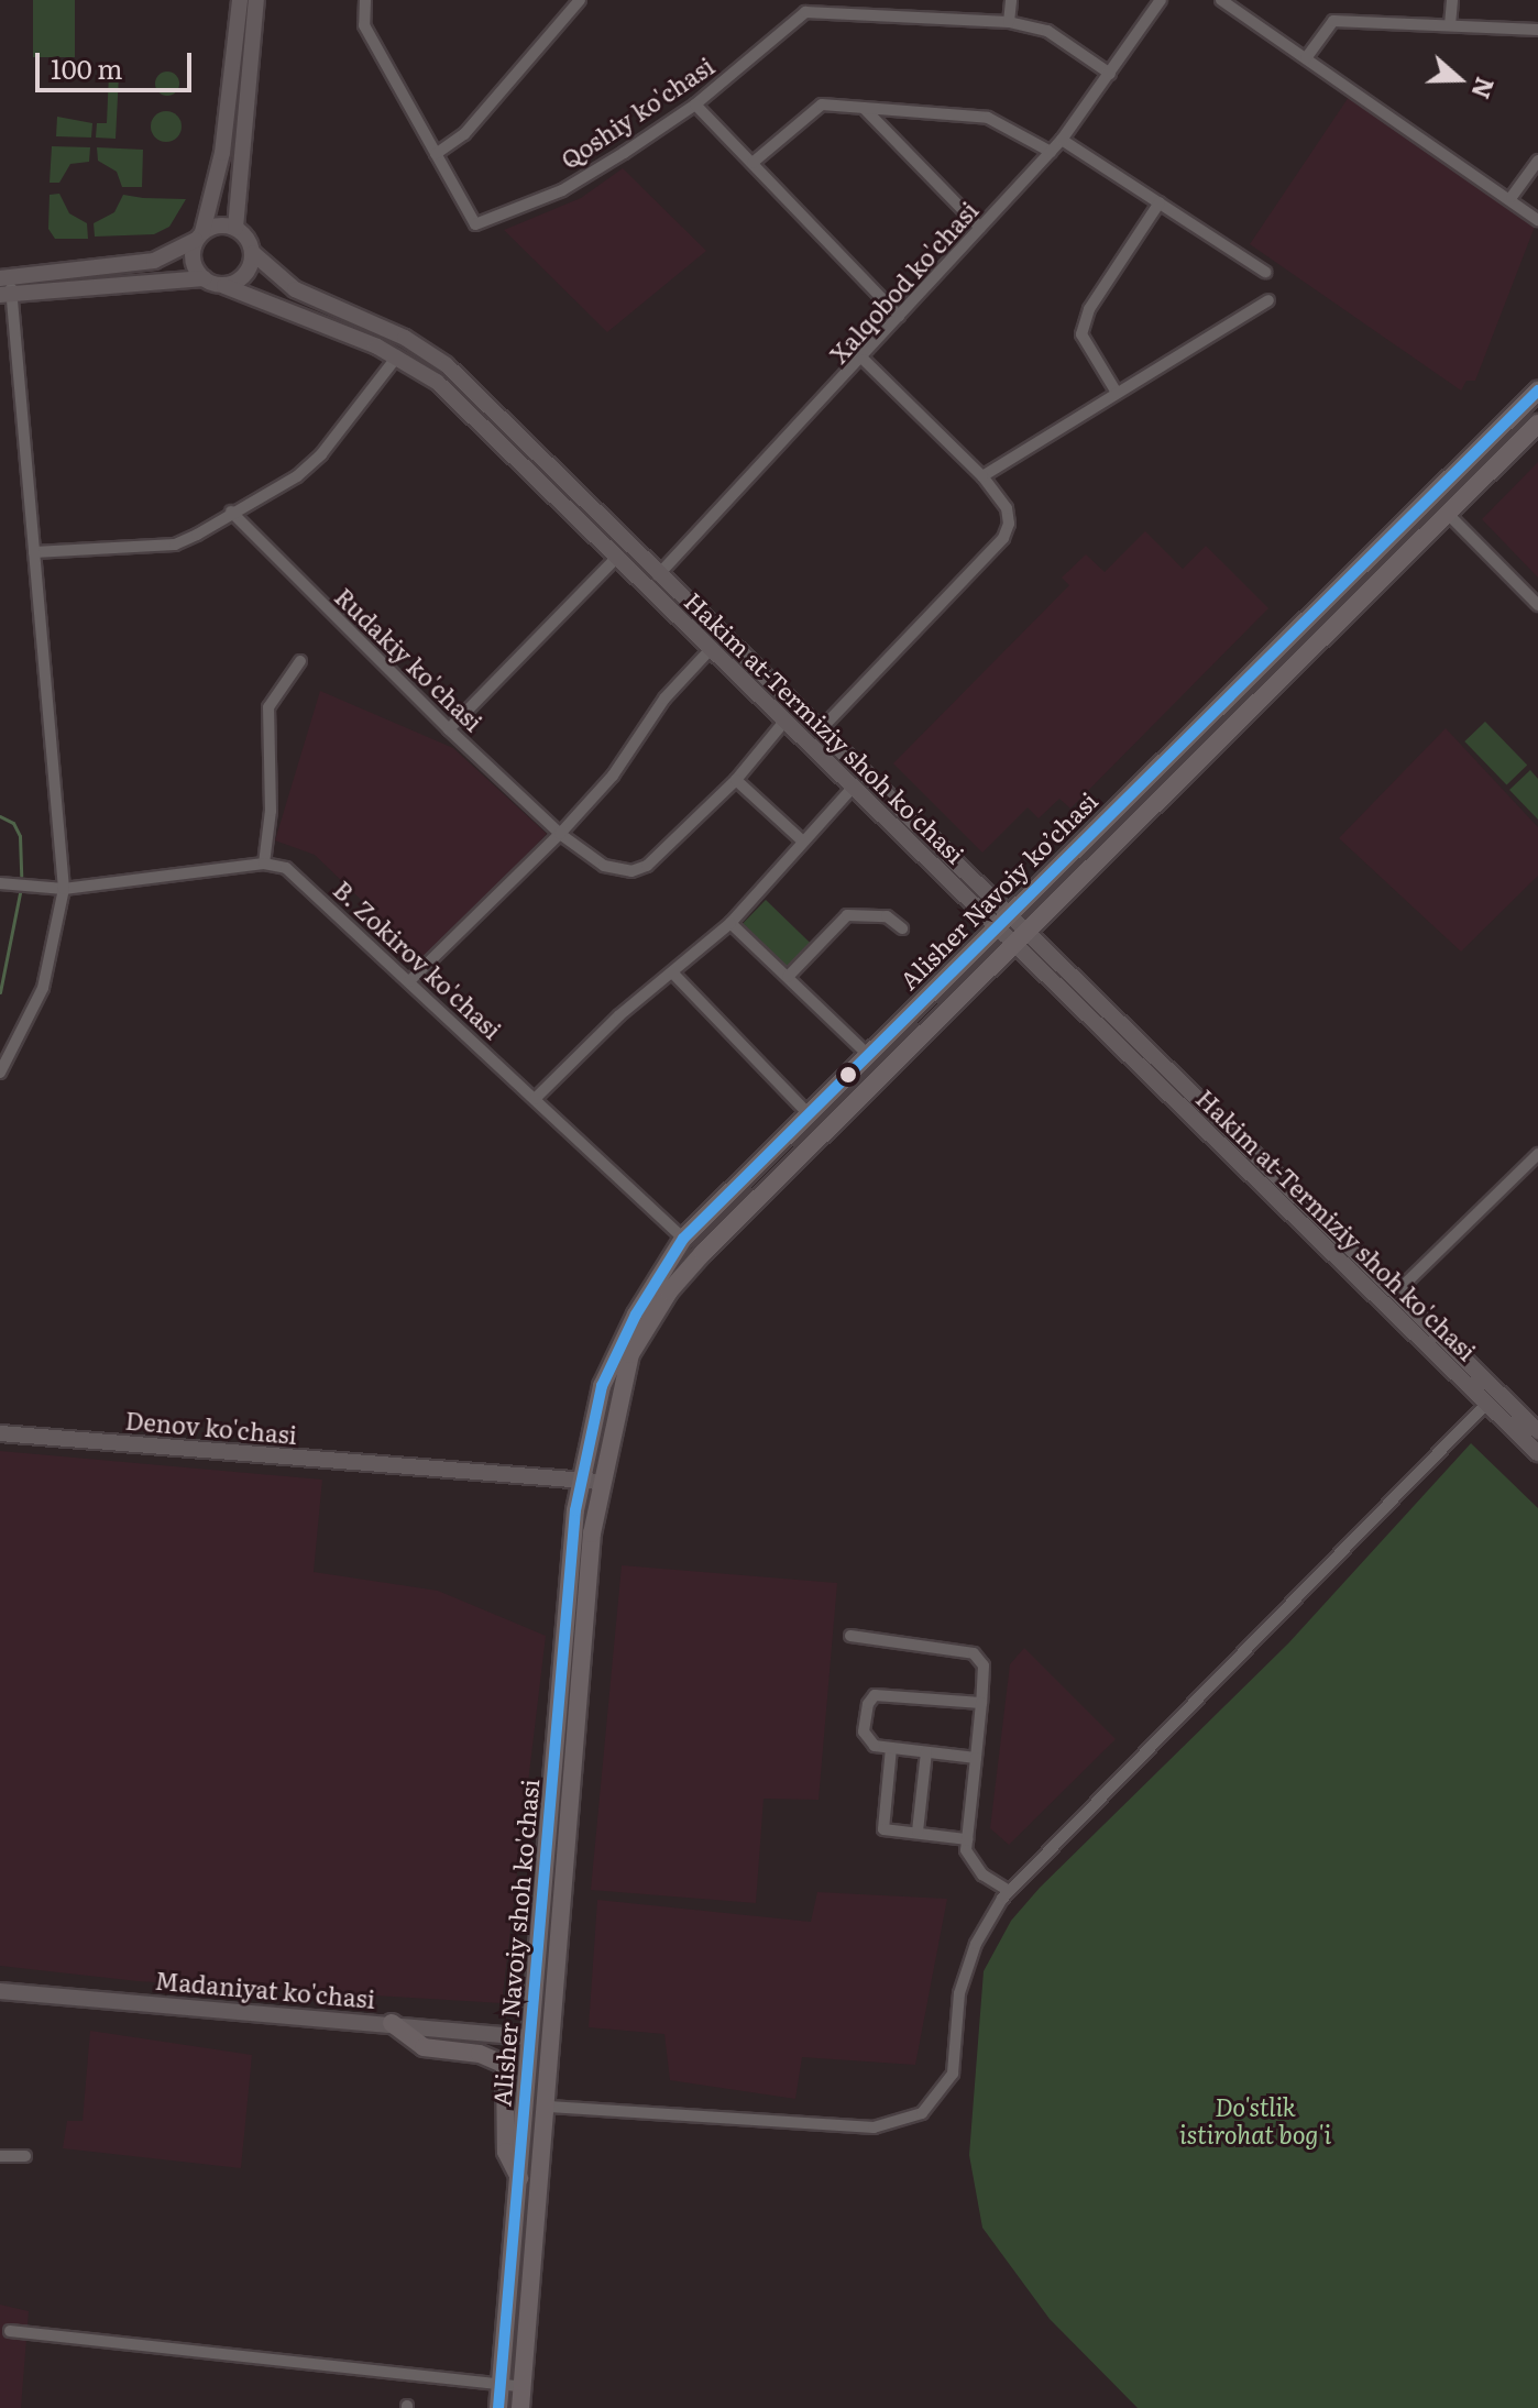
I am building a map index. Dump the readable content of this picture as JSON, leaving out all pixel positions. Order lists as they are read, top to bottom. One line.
{"streets":{"main road":["Hakim at-Termiziy shoh ko'chasi","Alisher Navoiy ko’chasi","Denov ko'chasi","Alisher Navoiy shoh ko'chasi","Madaniyat ko'chasi"],"street":["Qoshiy ko'chasi","Xalqobod ko'chasi","Rudakiy ko'chasi","B. Zokirov ko'chasi"]},"crossings":[["Qoshiy ko'chasi","Xalqobod ko'chasi"],["Xalqobod ko'chasi","Hakim at-Termiziy shoh ko'chasi"],["Rudakiy ko'chasi","Hakim at-Termiziy shoh ko'chasi"],["Hakim at-Termiziy shoh ko'chasi","Alisher Navoiy ko’chasi"],["Alisher Navoiy ko’chasi","B. Zokirov ko'chasi"],["Alisher Navoiy ko’chasi","Denov ko'chasi"],["Alisher Navoiy ko’chasi","Alisher Navoiy shoh ko'chasi"],["Denov ko'chasi","Alisher Navoiy shoh ko'chasi"],["Alisher Navoiy shoh ko'chasi","Madaniyat ko'chasi"]],"parks":["Do'stlik istirohat bog'i"],"scale_bar":"100 m","north":"right"}
